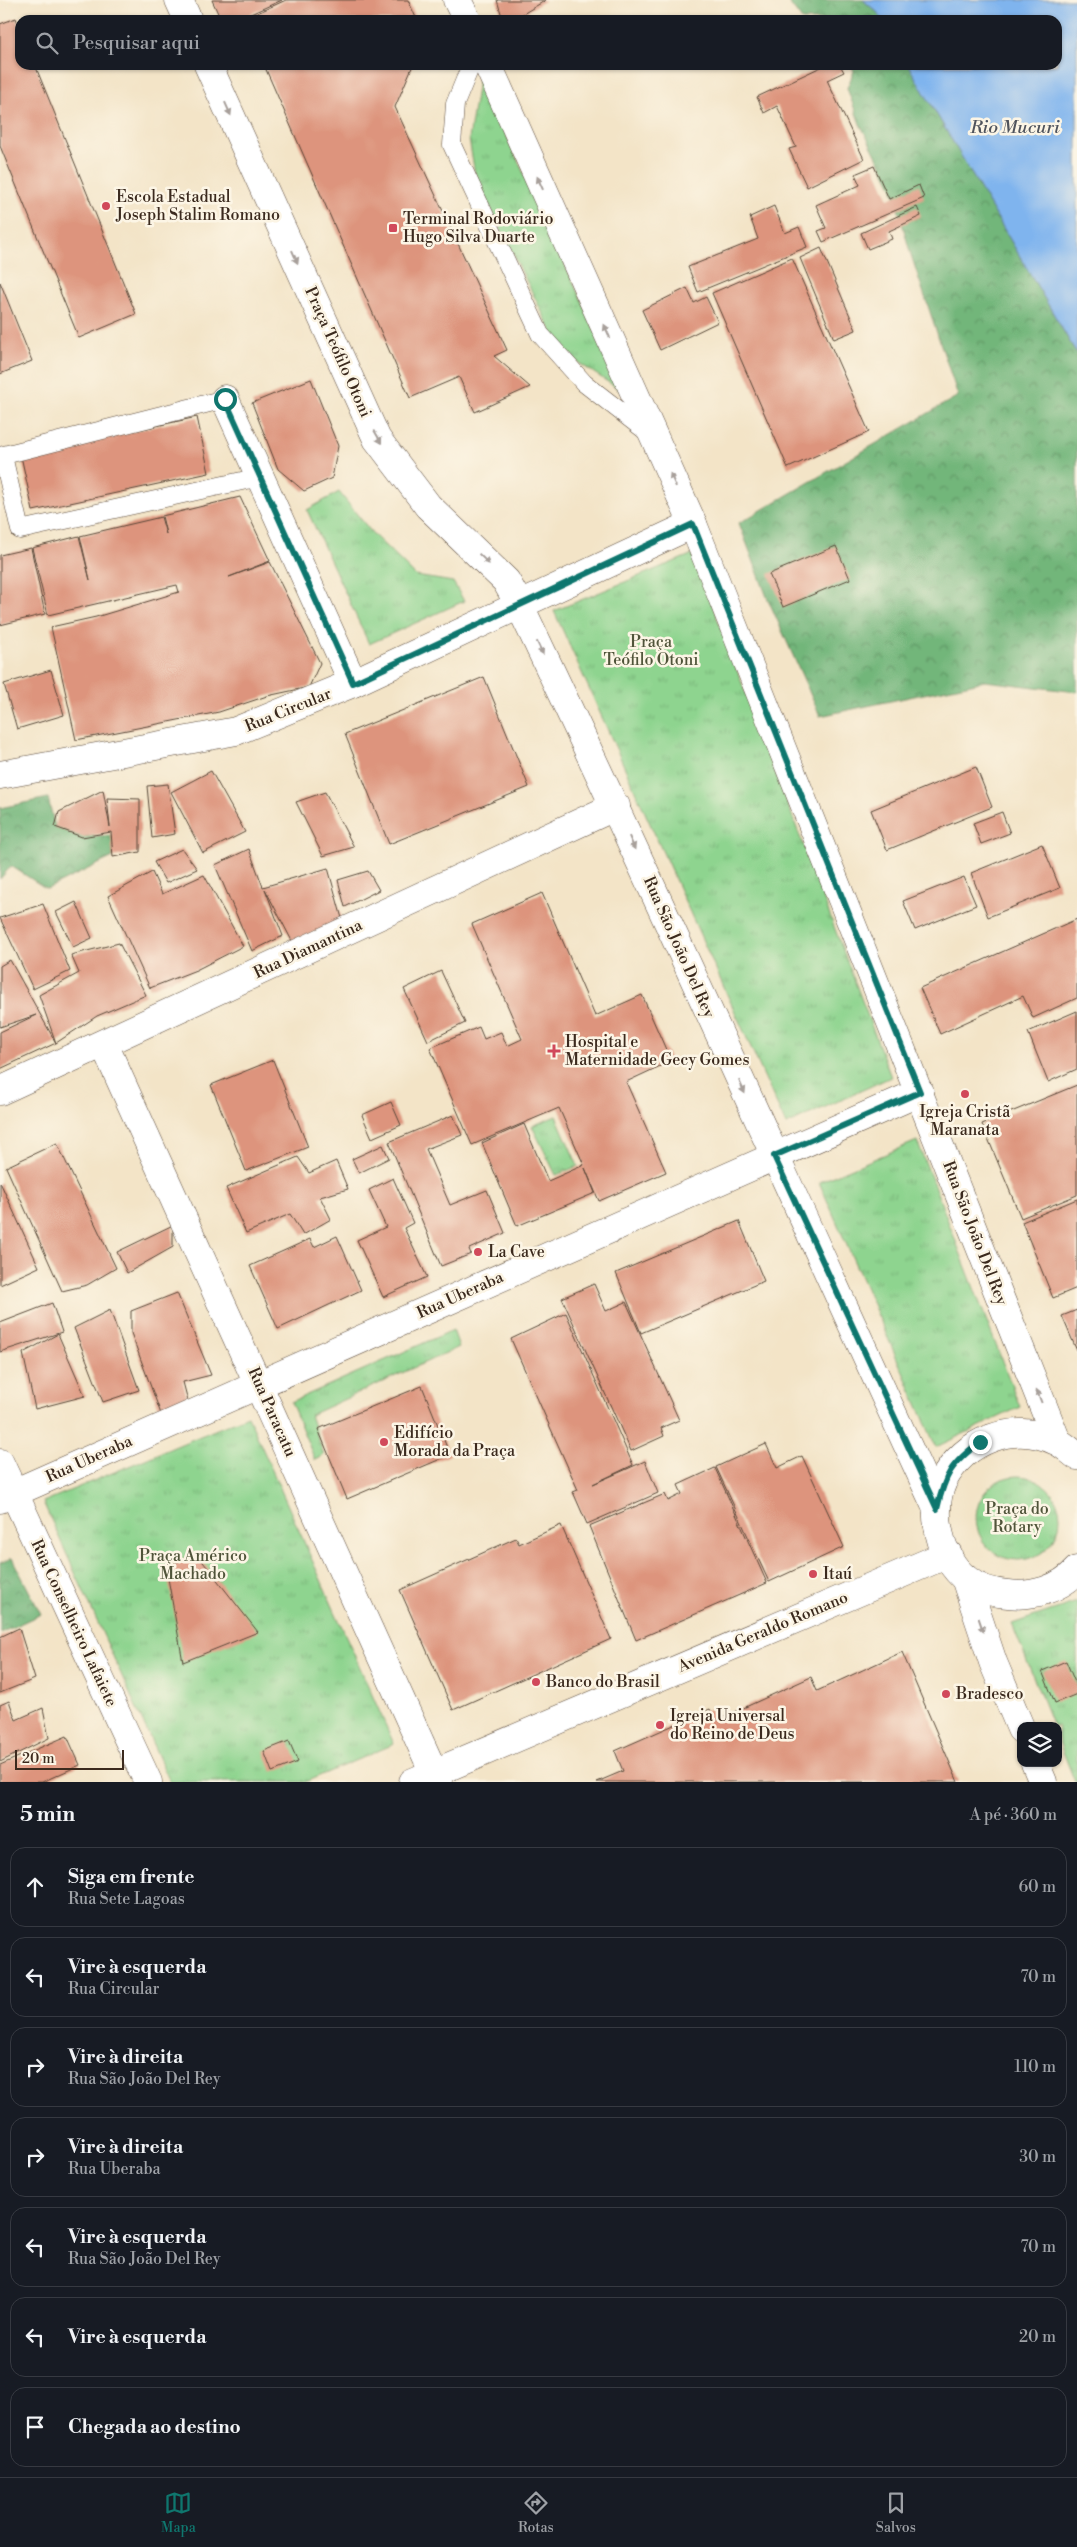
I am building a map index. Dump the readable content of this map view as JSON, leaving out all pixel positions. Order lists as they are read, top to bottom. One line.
{"streets":{"street":["Praça Teófilo Otoni","Rua Circular","Rua São João Del Rey","Rua Diamantina","Rua Uberaba","Rua Paracatu","Rua Conselheiro Lafaiete","Avenida Geraldo Romano"]},"crossings":[["Praça Teófilo Otoni","Rua Circular"],["Praça Teófilo Otoni","Rua São João Del Rey"],["Rua Circular","Rua São João Del Rey"],["Rua São João Del Rey","Rua Diamantina"],["Rua São João Del Rey","Rua Uberaba"],["Rua Diamantina","Rua Paracatu"],["Rua Uberaba","Rua Paracatu"],["Rua Uberaba","Rua Conselheiro Lafaiete"],["Rua Paracatu","Avenida Geraldo Romano"]],"water":["Rio Mucuri"],"parks":["Praça Teófilo Otoni","Praça do Rotary","Praça Américo Machado"],"places":{"other":["Escola Estadual Joseph Stalim Romano","Igreja Cristã Maranata","La Cave","Edifício Morada da Praça","Itaú","Banco do Brasil","Bradesco","Igreja Universal do Reino de Deus"],"transit":["Terminal Rodoviário Hugo Silva Duarte"],"health":["Hospital e Maternidade Gecy Gomes"]},"scale_bar":"20 m","page":{"search":"Pesquisar aqui","scale":"20 m","heading":["5 min","A pé · 360 m"],"list":[["Siga em frente","Rua Sete Lagoas","60 m"],["Vire à esquerda","Rua Circular","70 m"],["Vire à direita","Rua São João Del Rey","110 m"],["Vire à direita","Rua Uberaba","30 m"],["Vire à esquerda","Rua São João Del Rey","70 m"],["Vire à esquerda","20 m"],"Chegada ao destino"],"nav":["Mapa","Rotas","Salvos"]}}
